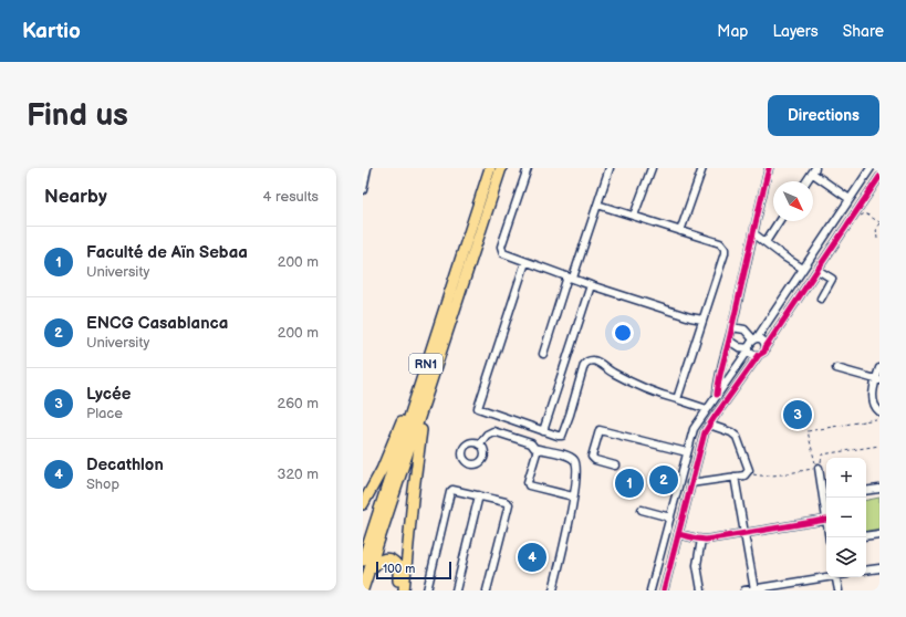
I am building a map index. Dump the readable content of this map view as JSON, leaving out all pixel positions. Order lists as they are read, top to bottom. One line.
{"streets":{"highway":["RN1"]},"scale_bar":"100 m","north":"bottom right","page":{"header":"Kartio","nav":["Map","Layers","Share"],"buttons":"Directions","title":"Find us","heading":["Nearby","4 results"],"list":[{"mark":"1","name":"Faculté de Aïn Sebaa","note":"University","value":"200 m"},{"mark":"2","name":"ENCG Casablanca","note":"University","value":"200 m"},{"mark":"3","name":"Lycée","note":"Place","value":"260 m"},{"mark":"4","name":"Decathlon","note":"Shop","value":"320 m"}],"pins":["3","2","1","4"],"map_buttons":["+","−"],"scale":"100 m"}}
